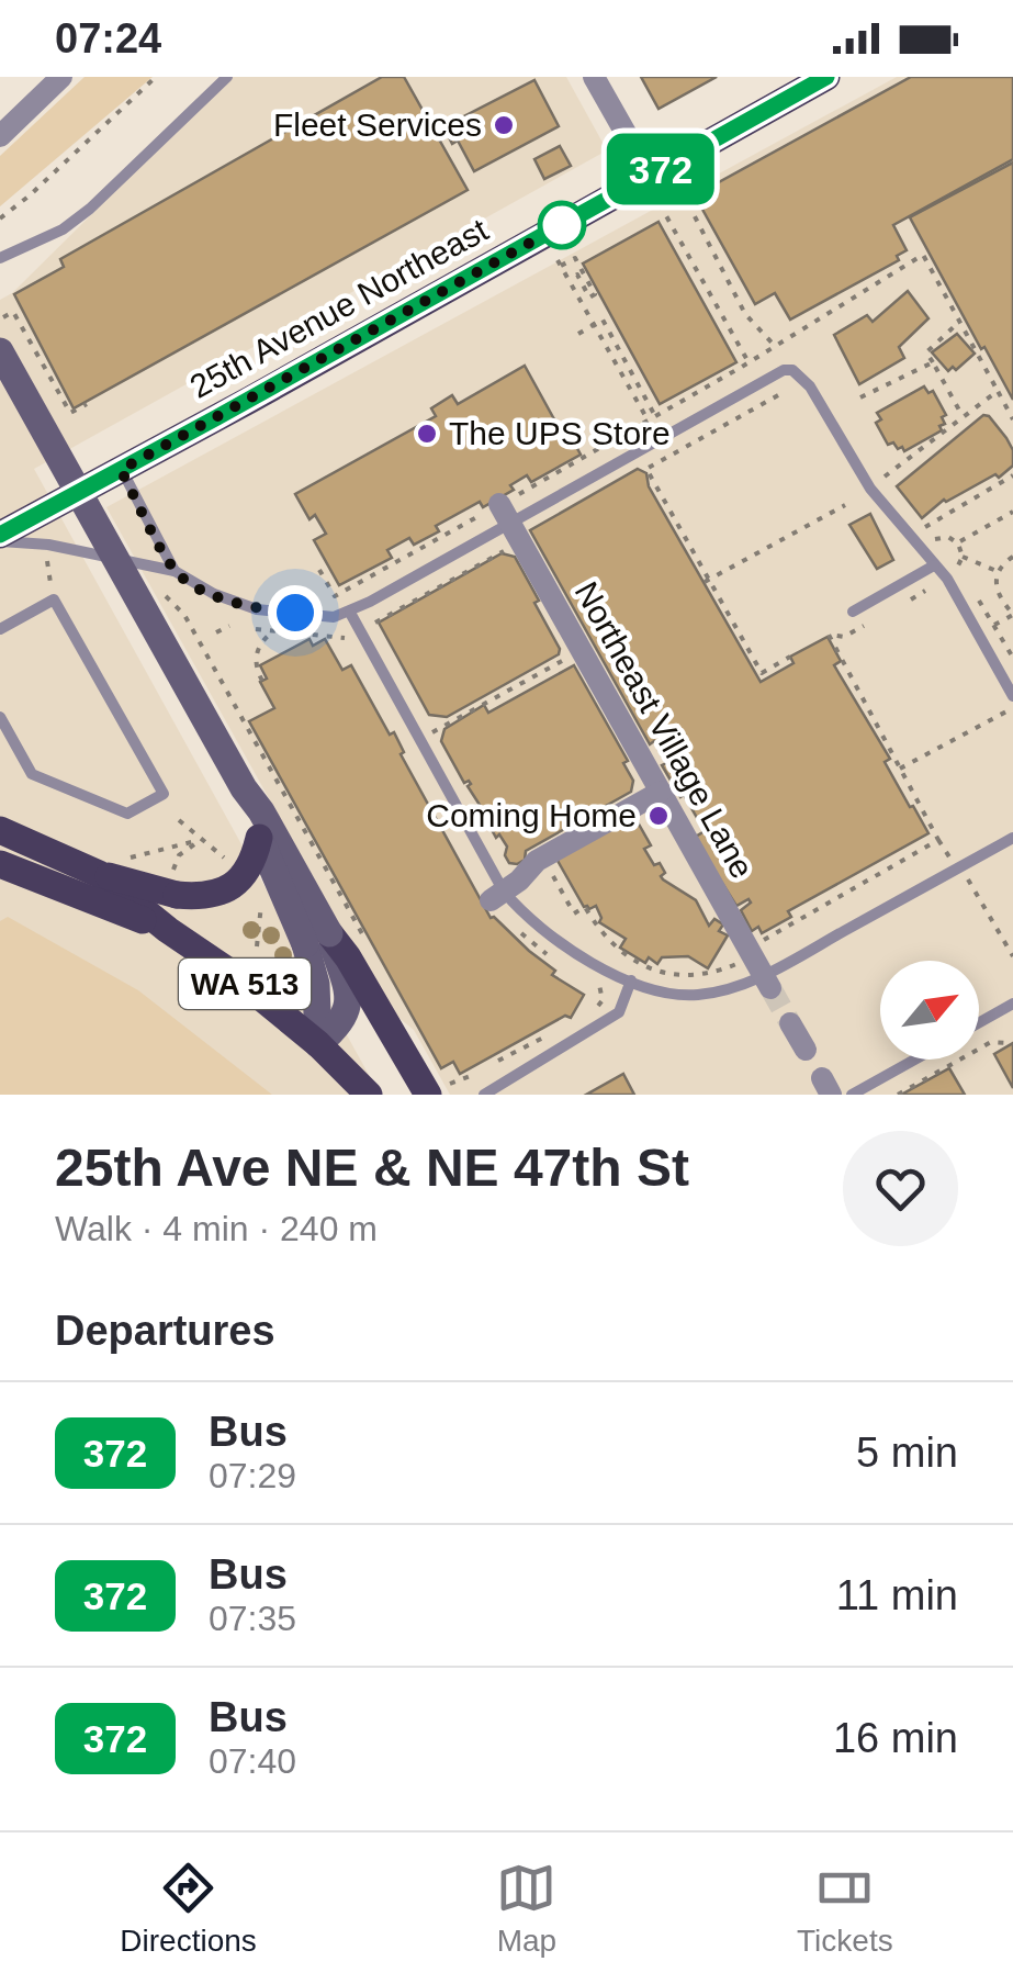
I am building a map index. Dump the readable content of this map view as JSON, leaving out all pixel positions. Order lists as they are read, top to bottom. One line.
{"streets":{"main road":["25th Avenue Northeast","WA 513"],"street":["Northeast Village Lane"]},"places":["Fleet Services","The UPS Store","Coming Home"],"lines":["bus line 372"],"north":"top right","page":{"status":"07:24","on_map":"372","heading":[["25th Ave NE & NE 47th St","Walk · 4 min · 240 m"],"Departures"],"list":[{"mark":"372","name":"Bus","note":"07:29","value":"5 min"},{"mark":"372","name":"Bus","note":"07:35","value":"11 min"},{"mark":"372","name":"Bus","note":"07:40","value":"16 min"}],"tabs":["Directions","Map","Tickets"]}}
